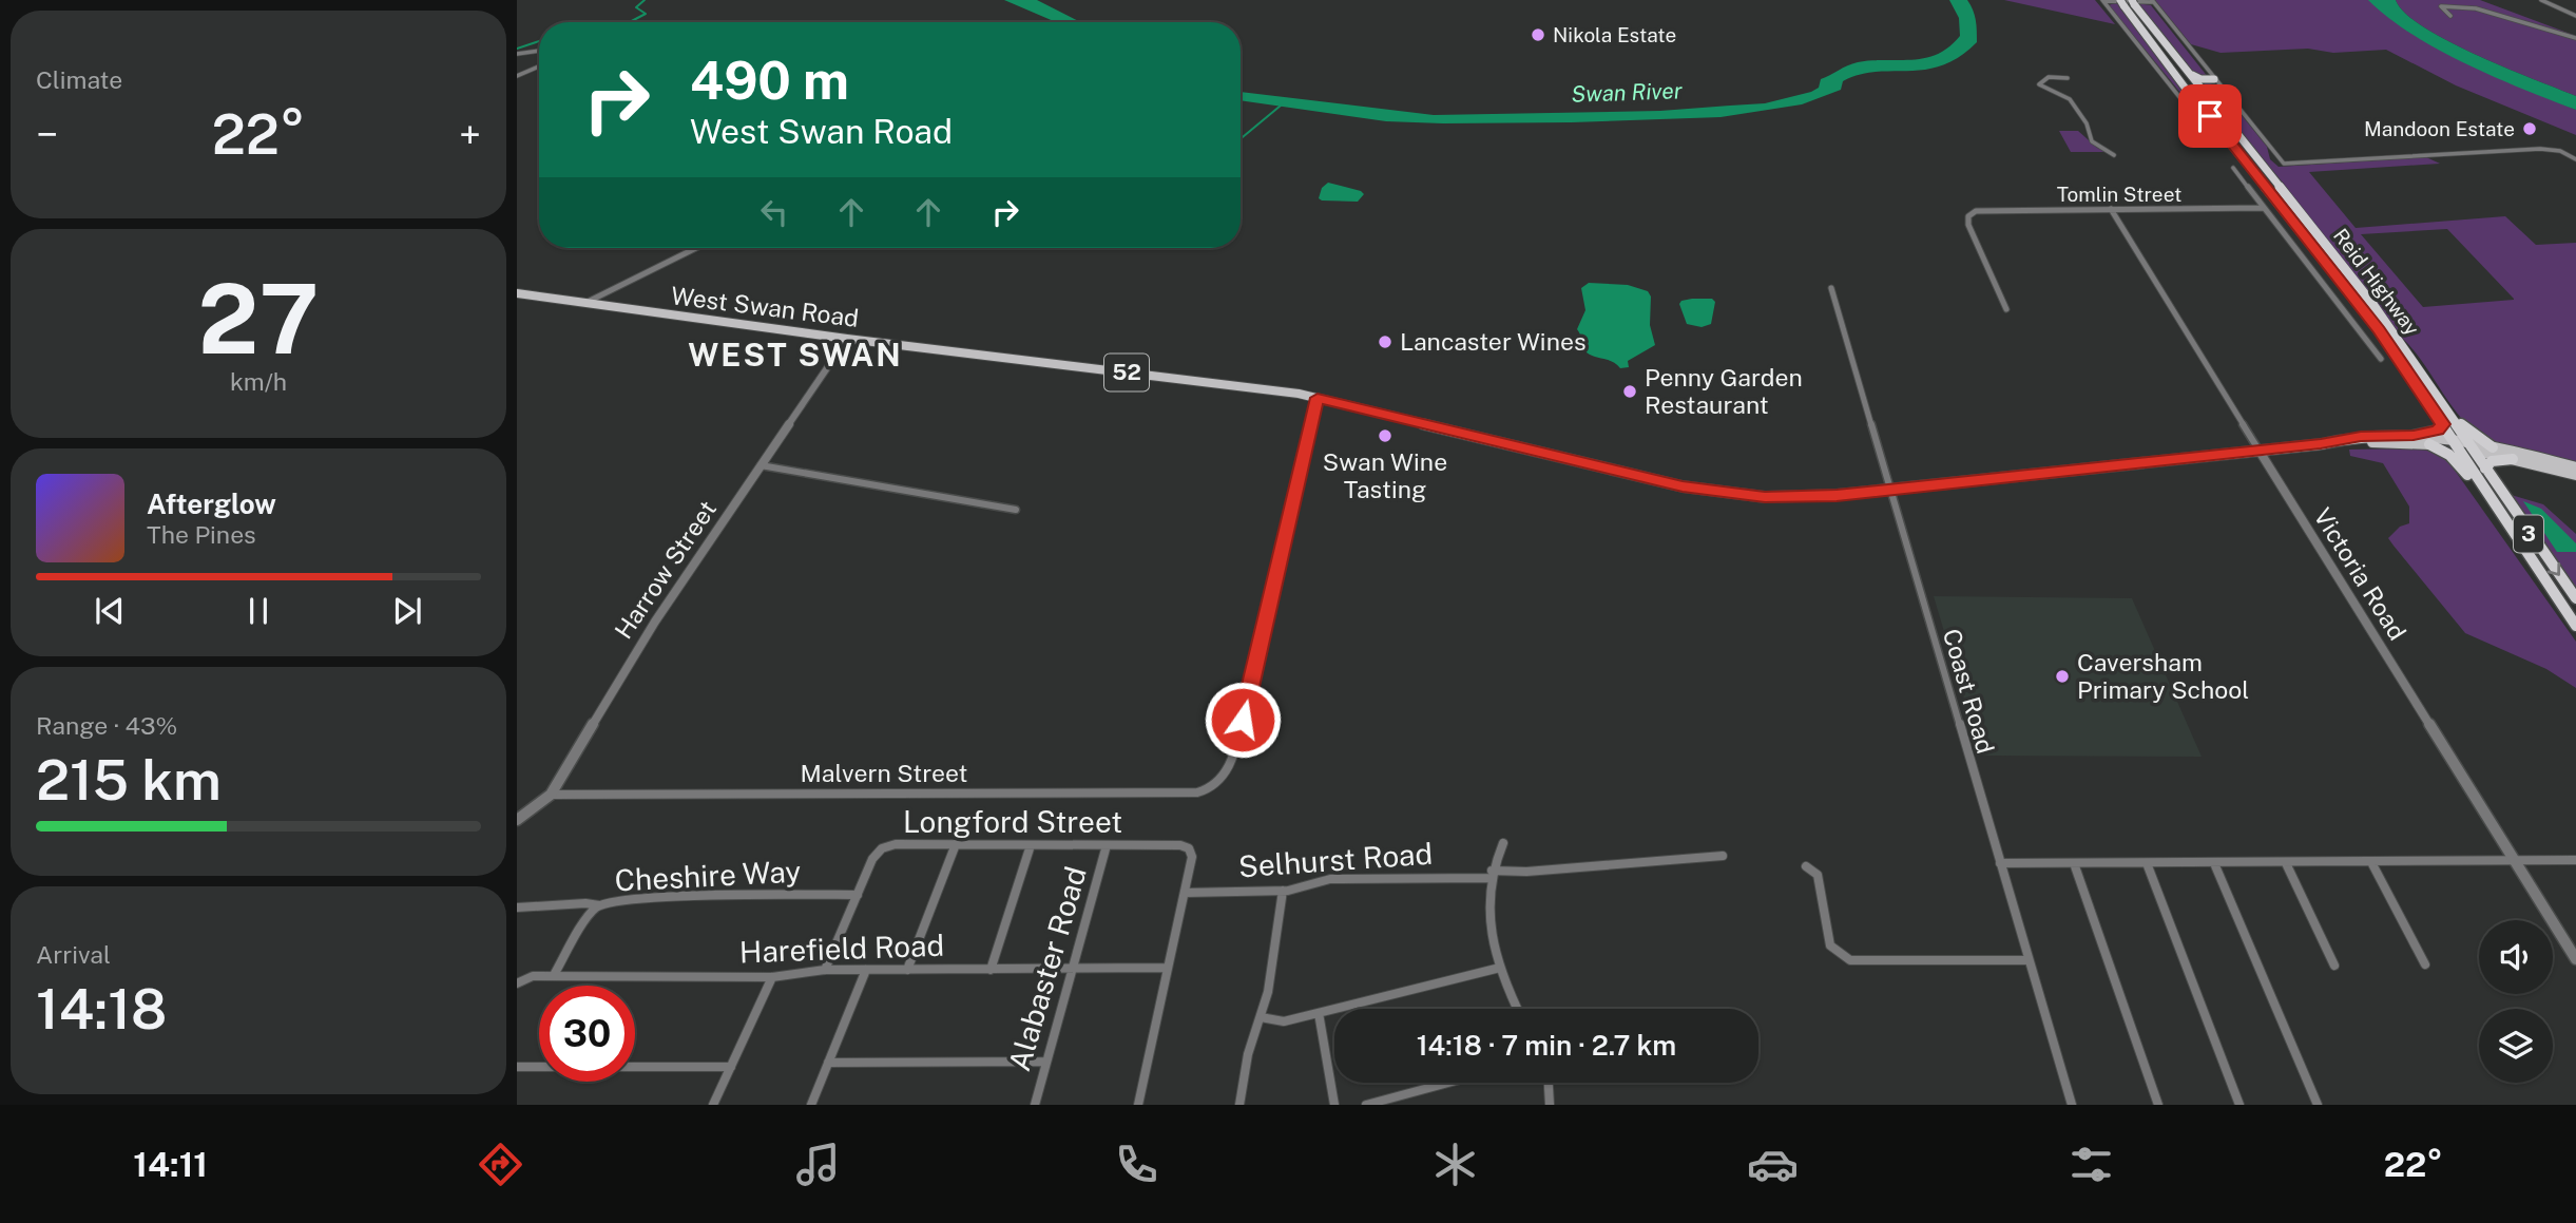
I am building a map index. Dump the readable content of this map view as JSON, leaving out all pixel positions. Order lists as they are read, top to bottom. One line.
{"streets":{"highway":["Reid Highway","3"],"main road":["West Swan Road","52"],"street":["Tomlin Street","Harrow Street","Victoria Road","Coast Road","Malvern Street","Longford Street","Selhurst Road","Cheshire Way","Harefield Road","Alabaster Road"]},"crossings":[["Tomlin Street","Victoria Road"],["Reid Highway","West Swan Road"],["West Swan Road","Harrow Street"],["West Swan Road","Victoria Road"],["West Swan Road","Coast Road"],["West Swan Road","Malvern Street"],["Harrow Street","Malvern Street"],["Longford Street","Selhurst Road"],["Longford Street","Cheshire Way"],["Longford Street","Harefield Road"],["Longford Street","Alabaster Road"],["Cheshire Way","Harefield Road"],["Harefield Road","Alabaster Road"]],"districts":["WEST SWAN"],"water":["Swan River"],"places":["Nikola Estate","Mandoon Estate","Lancaster Wines","Penny Garden Restaurant","Swan Wine Tasting","Caversham Primary School"],"page":{"tile":["Climate",["27","km/h"],["Range · 43%","215 km"],["Arrival","14:18"]],"turn":["490 m","West Swan Road"],"heat":["−","22°","+"],"song":["Afterglow","The Pines"],"limit":"30","trip":"14:18 · 7 min · 2.7 km","tabs":["14:11","22°"]}}
